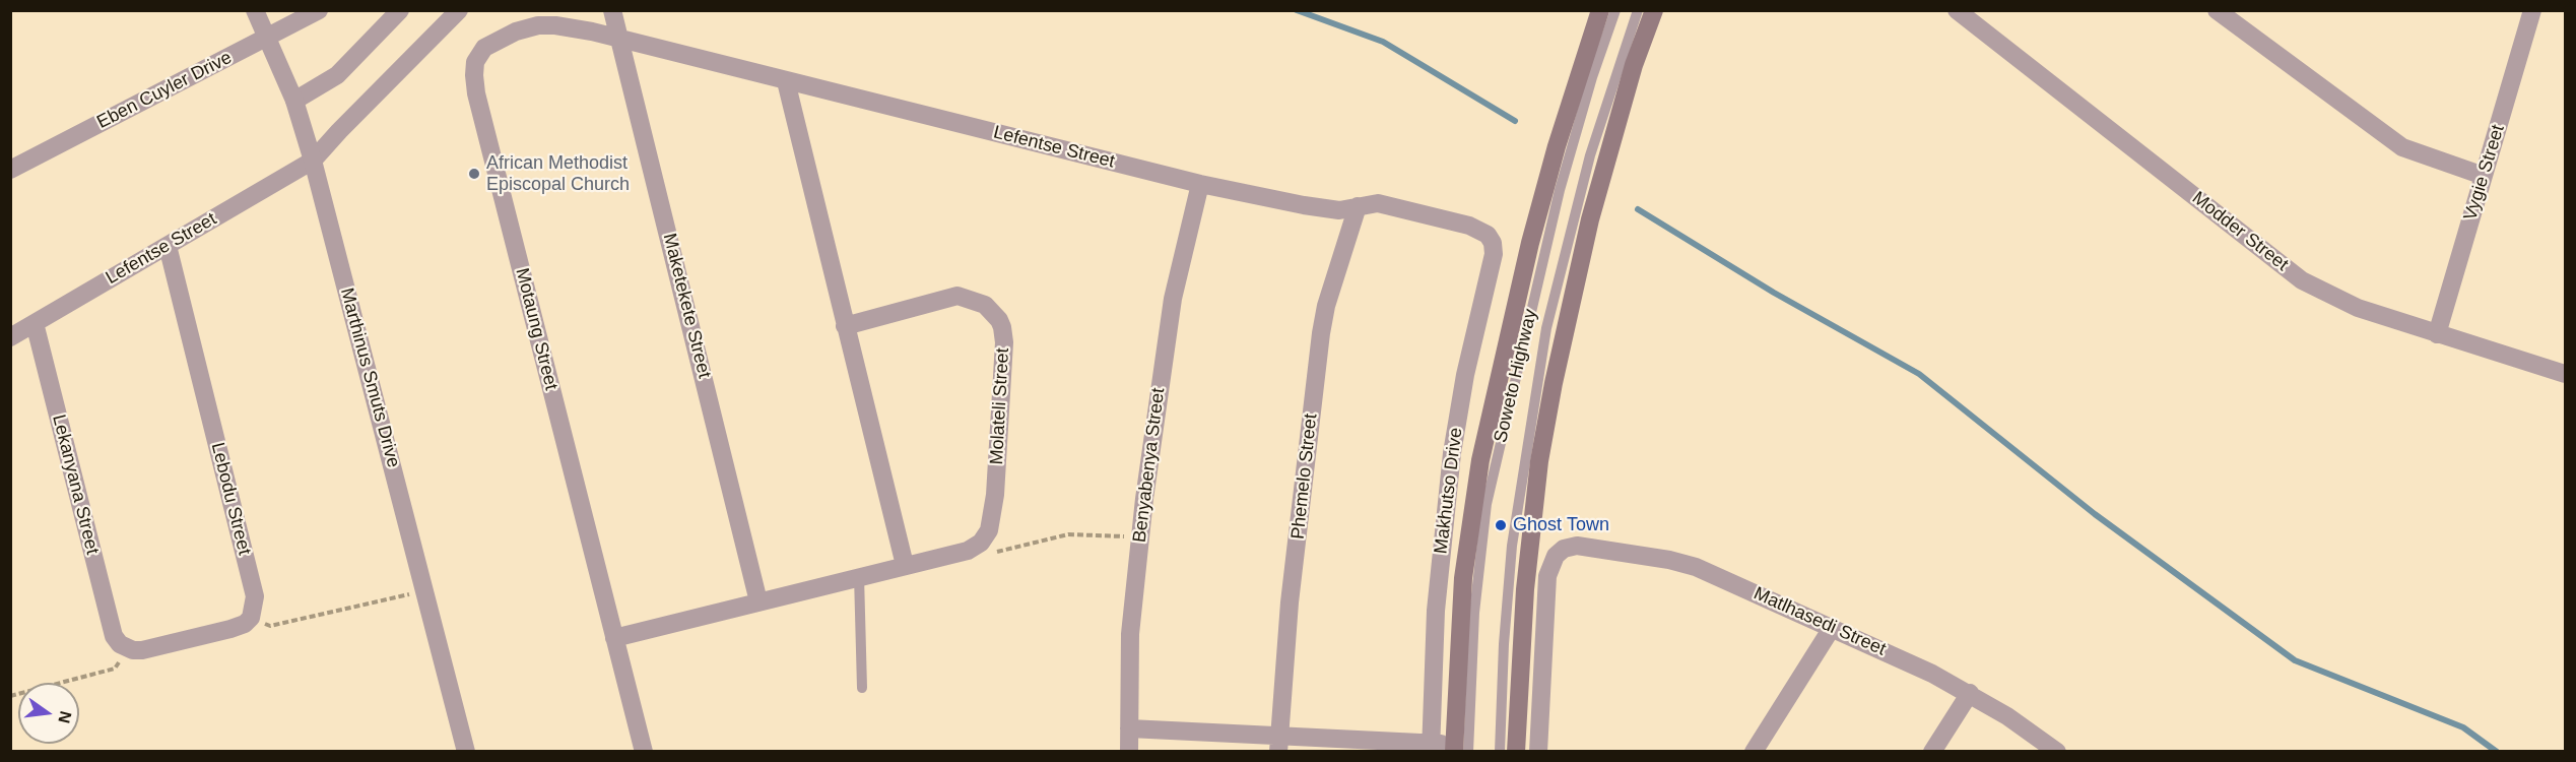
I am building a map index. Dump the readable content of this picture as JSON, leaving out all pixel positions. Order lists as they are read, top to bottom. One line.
{"streets":{"main road":["Soweto Highway"],"street":["Eben Cuyler Drive","Lefentse Street","Vygie Street","Modder Street","Maketekete Street","Motaung Street","Marthinus Smuts Drive","Molateli Street","Benyabenya Street","Phemelo Street","Lekanyana Street","Makhutso Drive","Lebodu Street","Matlhasedi Street"]},"crossings":[["Eben Cuyler Drive","Marthinus Smuts Drive"],["Lefentse Street","Maketekete Street"],["Lefentse Street","Motaung Street"],["Lefentse Street","Marthinus Smuts Drive"],["Lefentse Street","Benyabenya Street"],["Lefentse Street","Phemelo Street"],["Lefentse Street","Lekanyana Street"],["Lefentse Street","Makhutso Drive"],["Lefentse Street","Lebodu Street"],["Vygie Street","Modder Street"],["Maketekete Street","Motaung Street"]],"places":["African Methodist Episcopal Church","Ghost Town"],"north":"right"}
